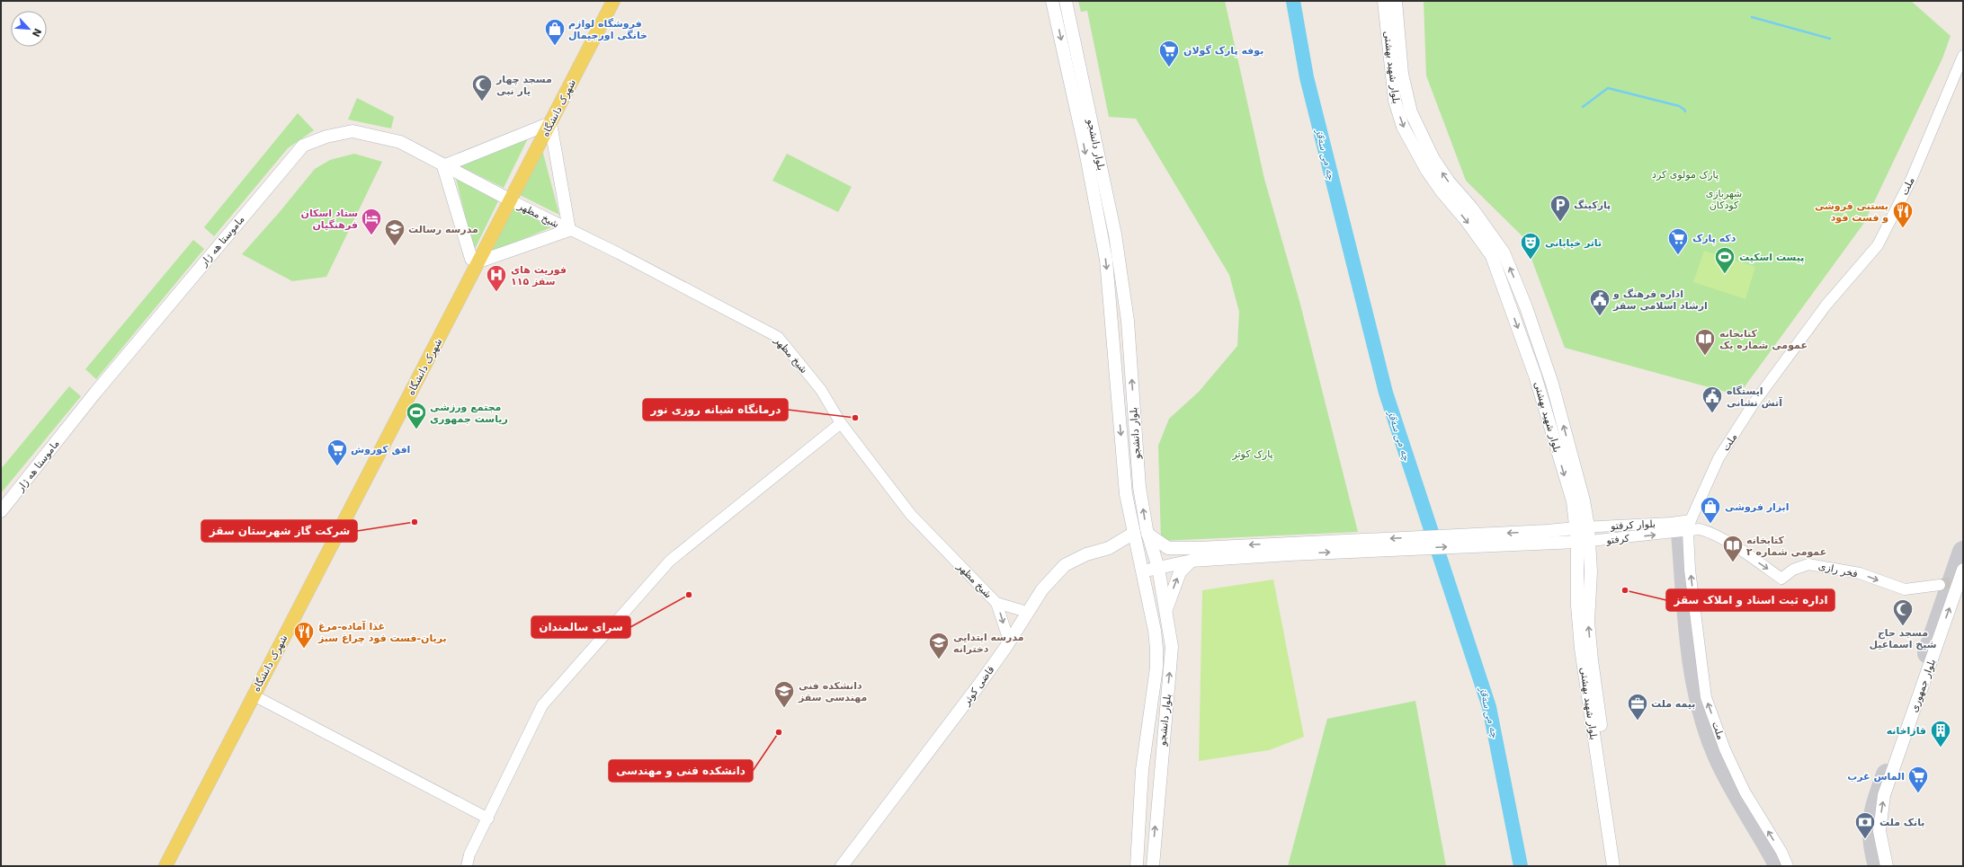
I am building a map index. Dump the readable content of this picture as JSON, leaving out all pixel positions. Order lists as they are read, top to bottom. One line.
{"streets":{"main road":["بلوار شهید بهشتی","شهرک دانشگاه","بلوار دانشجو","ماموستا هه ژار","قاضی کوثر","بلوار جمهوری"],"street":["ملت","شیخ مظهر","بلوار کرفتو","کرفتو","فخر رازی"]},"crossings":[["بلوار شهید بهشتی","بلوار کرفتو"],["بلوار شهید بهشتی","کرفتو"],["شهرک دانشگاه","شیخ مظهر"],["شهرک دانشگاه","ماموستا هه ژار"],["بلوار دانشجو","قاضی کوثر"],["ملت","بلوار کرفتو"],["ملت","کرفتو"],["ملت","فخر رازی"],["شیخ مظهر","ماموستا هه ژار"],["کرفتو","فخر رازی"]],"one_way":["ملت","کرفتو","فخر رازی","بلوار جمهوری"],"water":["چە می سەقز"],"parks":["پارک مولوی کرد","شهربازی کودکان","پارک کوثر"],"places":{"shop":["فروشگاه لوازم خانگی اورجیمال","ابزار فروشی"],"supermarket":["بوفه پارک گولان","دکه پارک","افق کوروش","الماس غرب"],"mosque":["مسجد چهار یار نبی","مسجد حاج شیخ اسماعیل"],"parking":["پارکینگ"],"restaurant":["بستنی فروشی و فست فود","غذا آماده-مرغ بریان-فست فود چراغ سبز"],"hotel":["ستاد اسکان فرهنگیان"],"school or university":["مدرسه رسالت","مدرسه ابتدایی دخترانه","دانشکده فنی مهندسی سقز"],"theatre":["تاتر خیابانی"],"sports":["پیست اسکیت","مجتمع ورزشی ریاست جمهوری"],"hospital":["فوریت های ۱۱۵ سقز"],"public building":["اداره فرهنگ و ارشاد اسلامی سقز","ایستگاه آتش نشانی"],"library":["کتابخانه عمومی شماره یک","کتابخانه عمومی شماره ۲"],"other":["درمانگاه شبانه روزی نور","شرکت گاز شهرستان سقز","اداره ثبت اسناد و املاک سقز","سرای سالمندان","دانشکده فنی و مهندسی"],"office":["بیمه ملت"],"building":["قازاخانه"],"bank":["بانک ملت"]},"north":"bottom right"}
